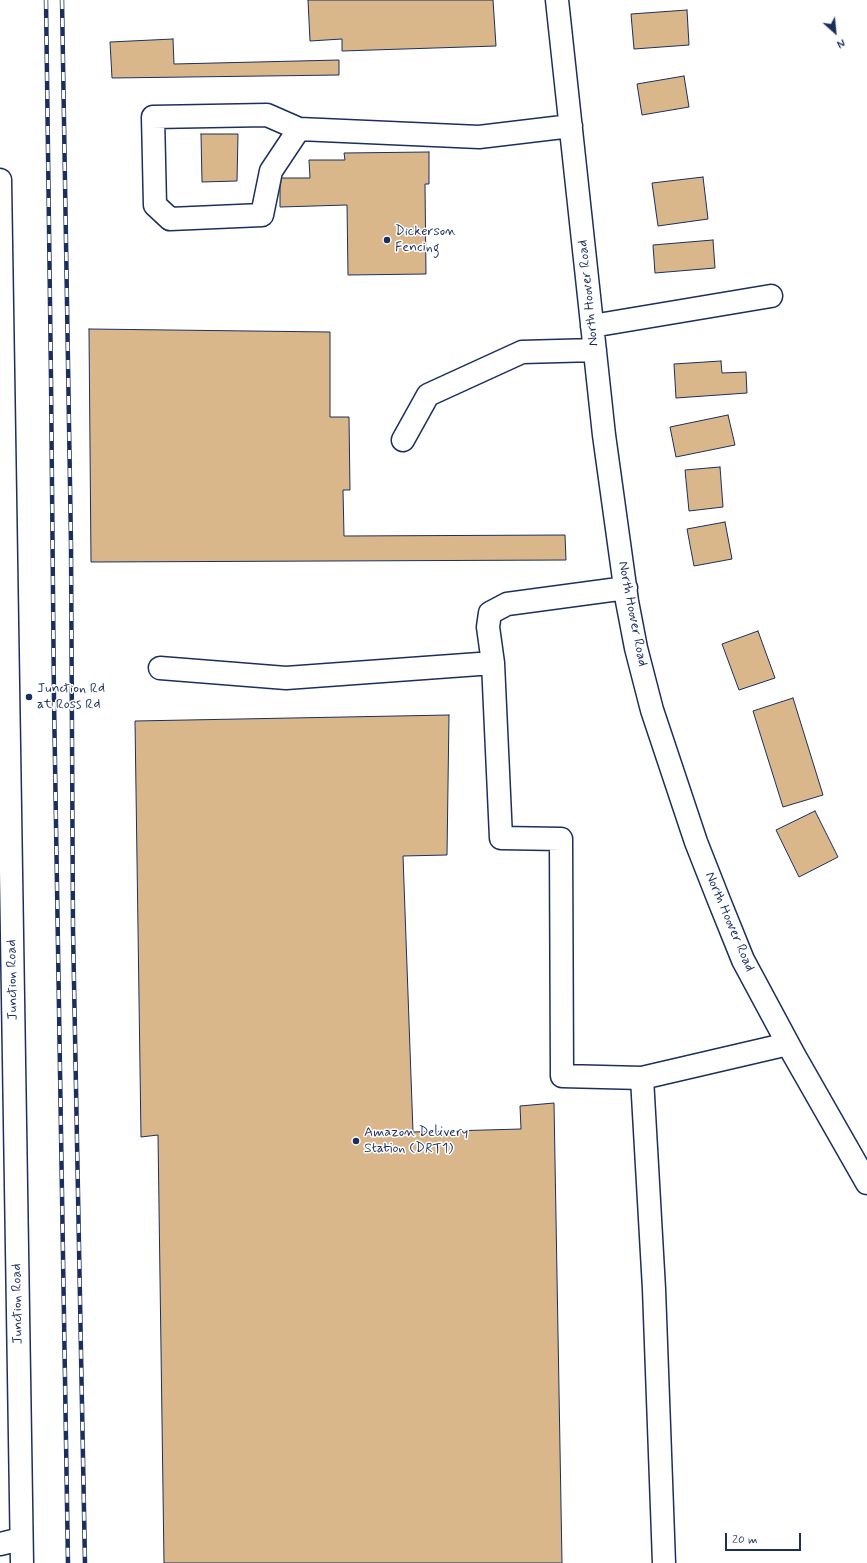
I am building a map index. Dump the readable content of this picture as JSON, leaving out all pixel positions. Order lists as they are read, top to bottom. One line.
{"streets":{"street":["North Hoover Road","Junction Road"]},"places":["Dickerson Fencing","Junction Rd at Ross Rd","Amazon Delivery Station (DRT1)"],"scale_bar":"20 m","north":"bottom right"}
